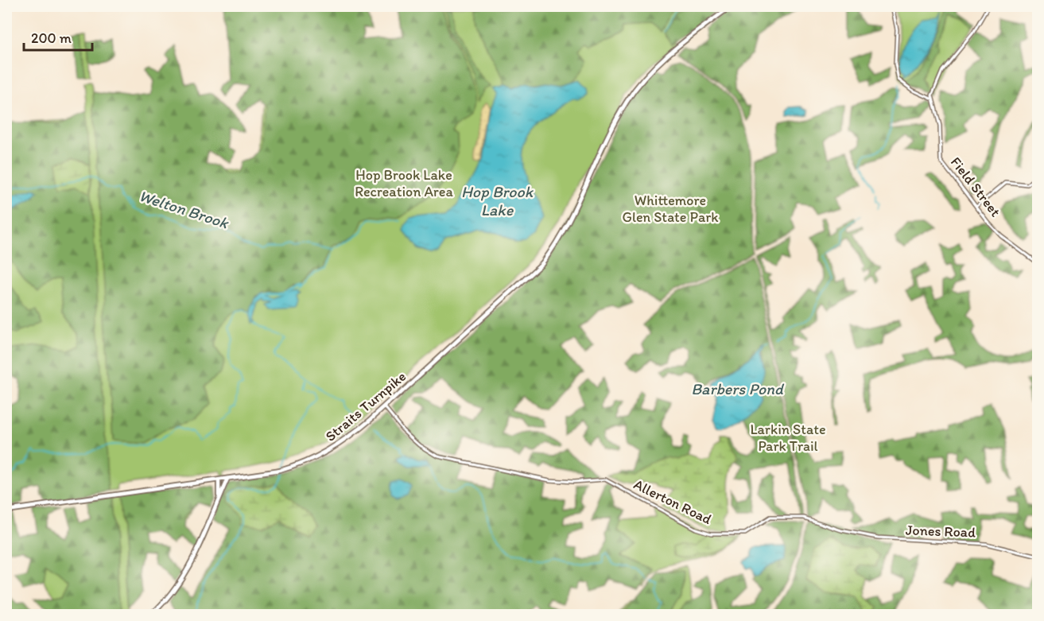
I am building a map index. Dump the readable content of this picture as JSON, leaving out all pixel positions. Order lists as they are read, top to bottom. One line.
{"streets":{"main road":["Straits Turnpike"],"street":["Field Street","Allerton Road","Jones Road"]},"crossings":[["Straits Turnpike","Allerton Road"],["Allerton Road","Jones Road"]],"water":["Hop Brook Lake","Welton Brook","Barbers Pond"],"parks":["Hop Brook Lake Recreation Area","Whittemore Glen State Park","Larkin State Park Trail"],"scale_bar":"200 m"}
